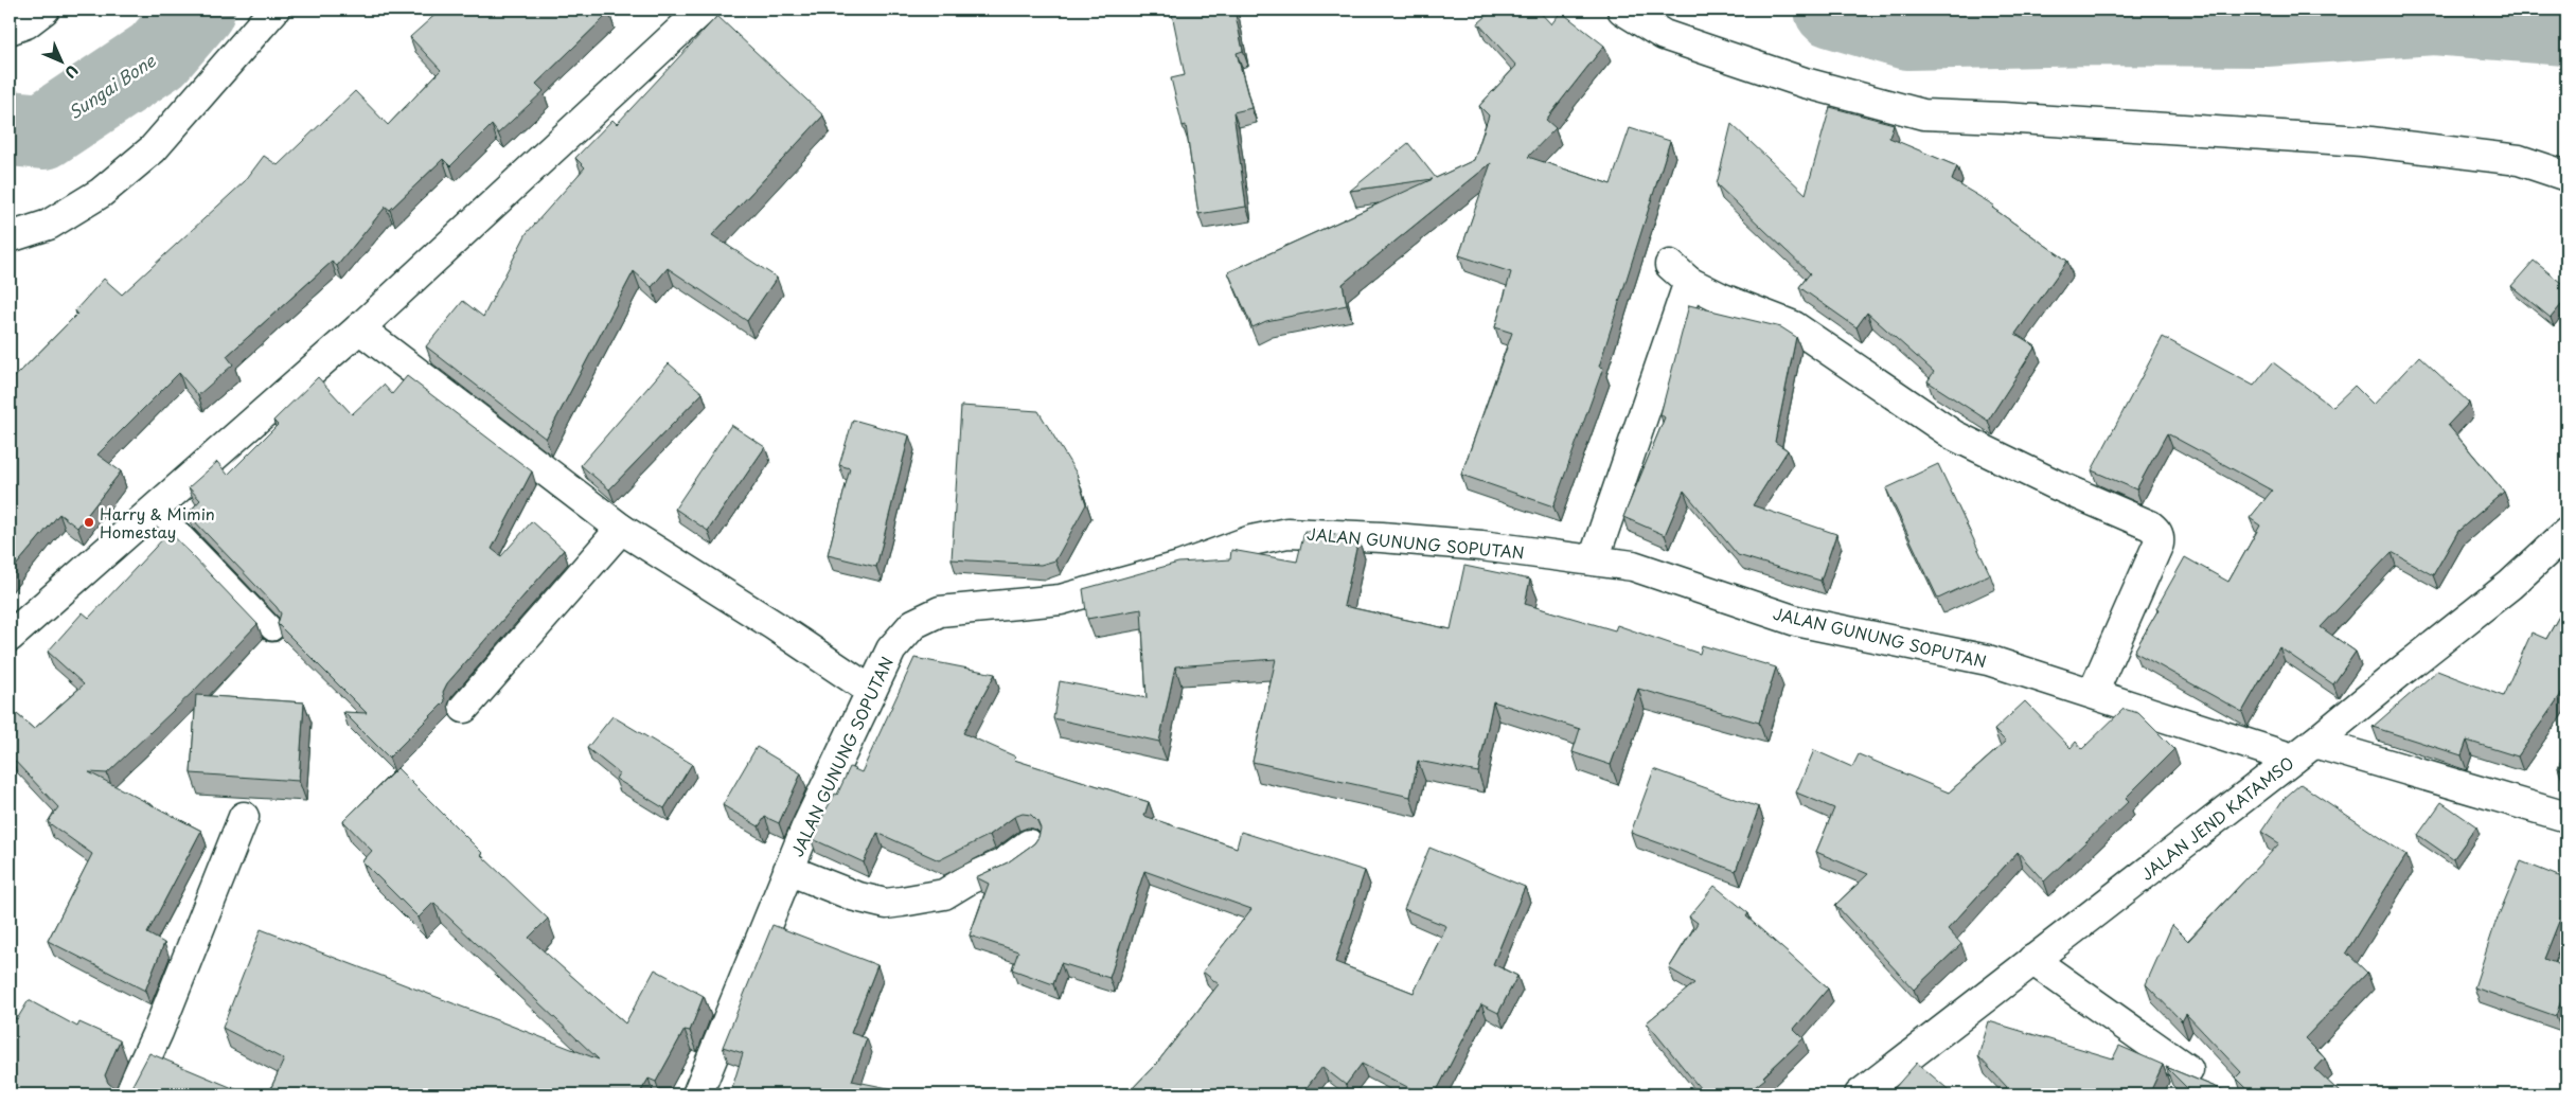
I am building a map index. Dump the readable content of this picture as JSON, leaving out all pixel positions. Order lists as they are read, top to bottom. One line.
{"streets":{"street":["JALAN GUNUNG SOPUTAN","JALAN JEND KATAMSO"]},"crossings":[["JALAN GUNUNG SOPUTAN","JALAN JEND KATAMSO"]],"water":["Sungai Bone"],"places":["Harry & Mimin Homestay"],"north":"bottom right"}
